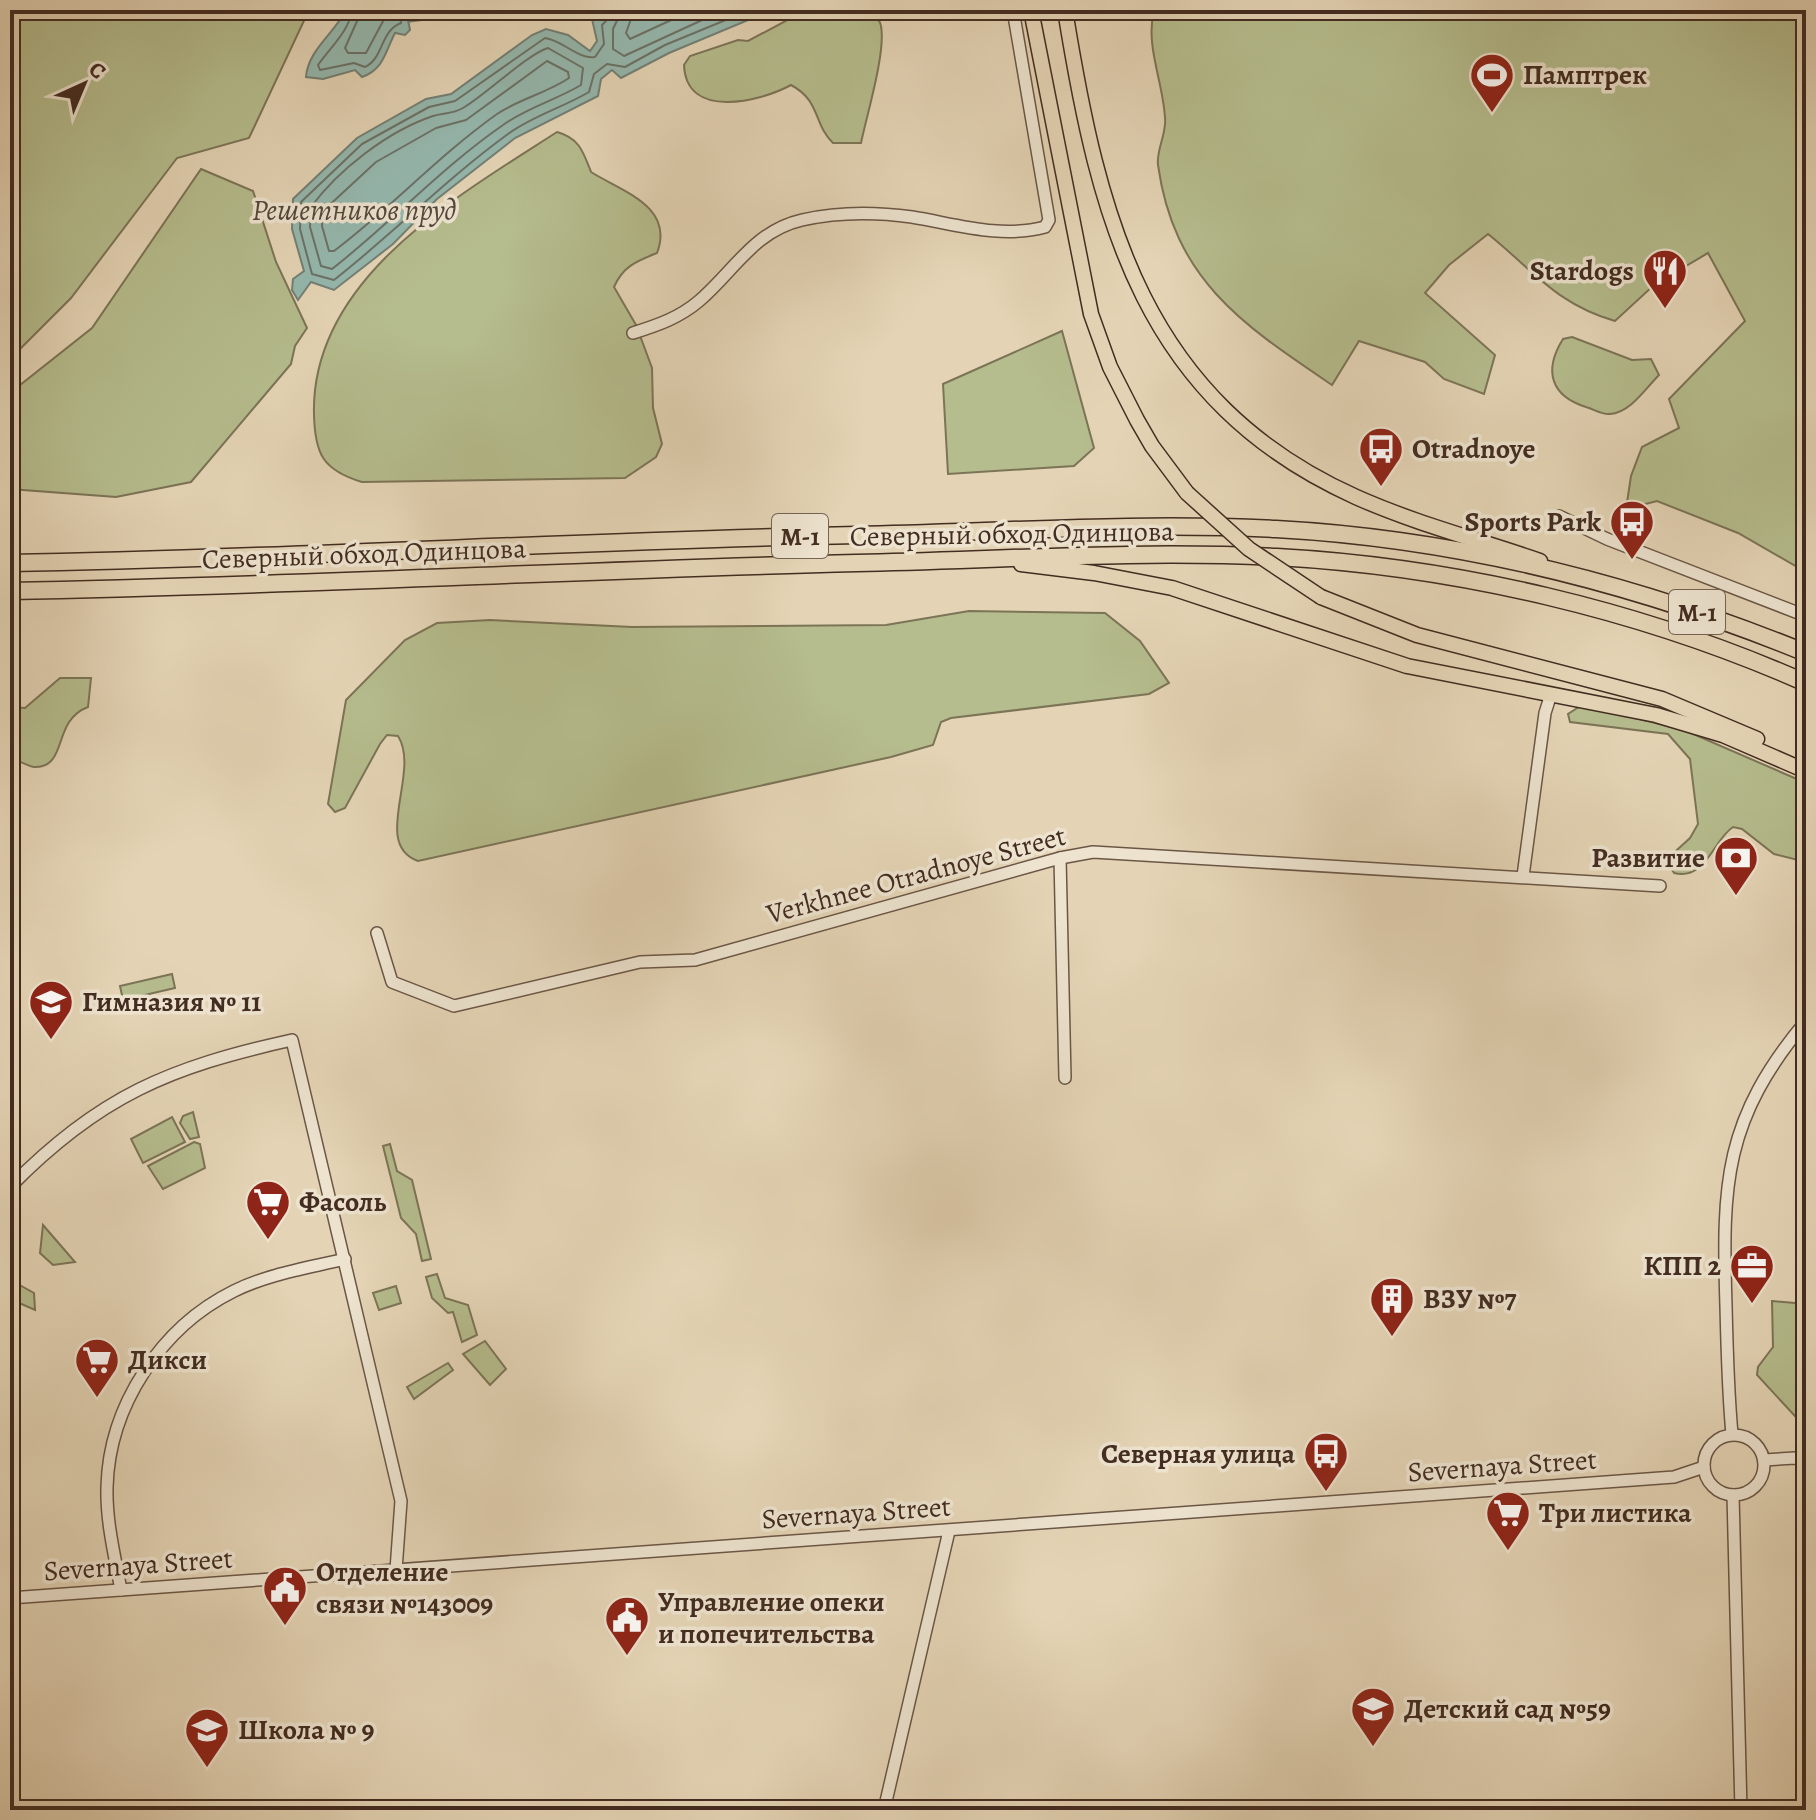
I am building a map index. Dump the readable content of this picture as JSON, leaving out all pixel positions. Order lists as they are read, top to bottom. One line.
{"streets":{"highway":["Северный обход Одинцова","М-1"],"street":["Verkhnee Otradnoye Street","Severnaya Street"]},"water":["Решетников пруд"],"places":{"sports":["Памптрек"],"restaurant":["Stardogs"],"bus stop":["Otradnoye","Sports Park","Северная улица"],"bank":["Развитие"],"school or university":["Гимназия № 11","Детский сад №59","Школа № 9"],"supermarket":["Фасоль","Дикси","Три листика"],"office":["КПП 2"],"building":["ВЗУ №7"],"public building":["Отделение связи №143009","Управление опеки и попечительства"]},"north":"top right"}
